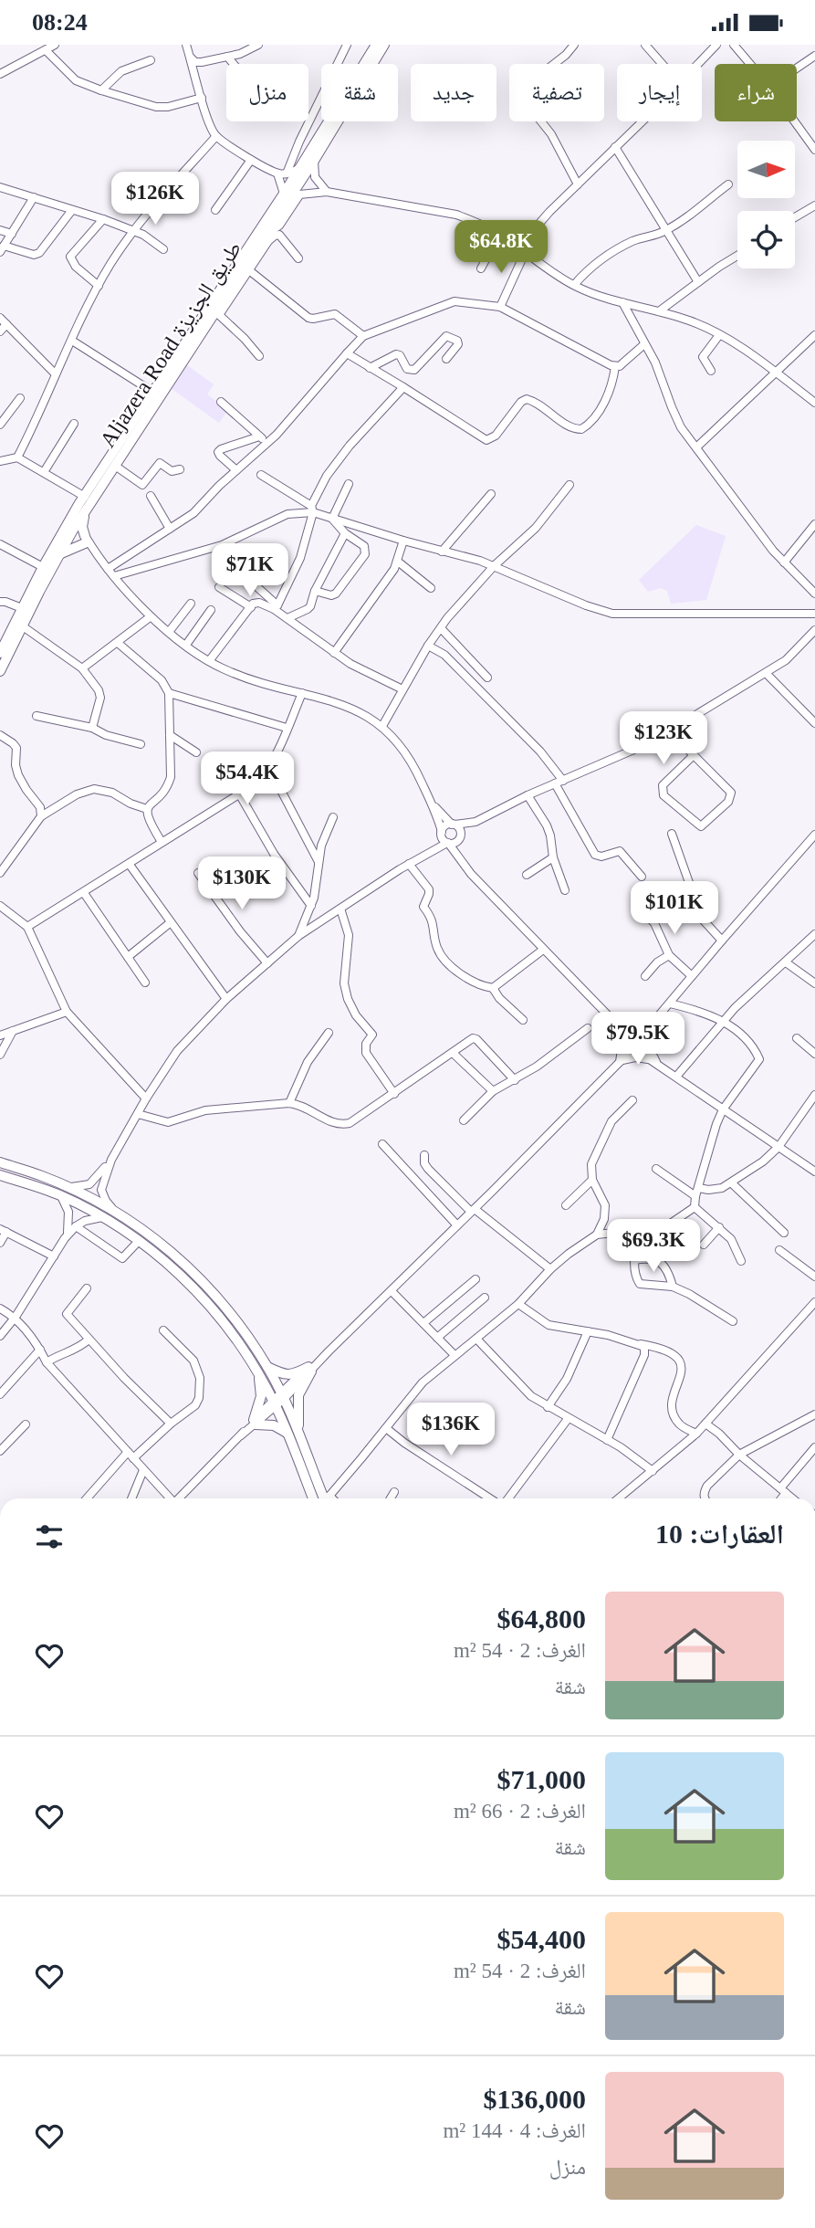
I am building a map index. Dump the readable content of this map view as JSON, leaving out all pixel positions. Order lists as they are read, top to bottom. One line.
{"streets":{"main road":["Aljazera Road طريق الجزيزة"]},"north":"right","page":{"status":"08:24","chip":["شراء","إيجار","تصفية","جديد","شقة","منزل"],"price":["$126K","$64.8K","$71K","$123K","$54.4K","$130K","$101K","$79.5K","$69.3K","$136K"],"heading":"العقارات: 10","list":[{"name":"$64,800","note":"الغرف: 2 · 54 m² · شقة"},{"name":"$71,000","note":"الغرف: 2 · 66 m² · شقة"},{"name":"$54,400","note":"الغرف: 2 · 54 m² · شقة"},{"name":"$136,000","note":"الغرف: 4 · 144 m² · منزل"}]}}
